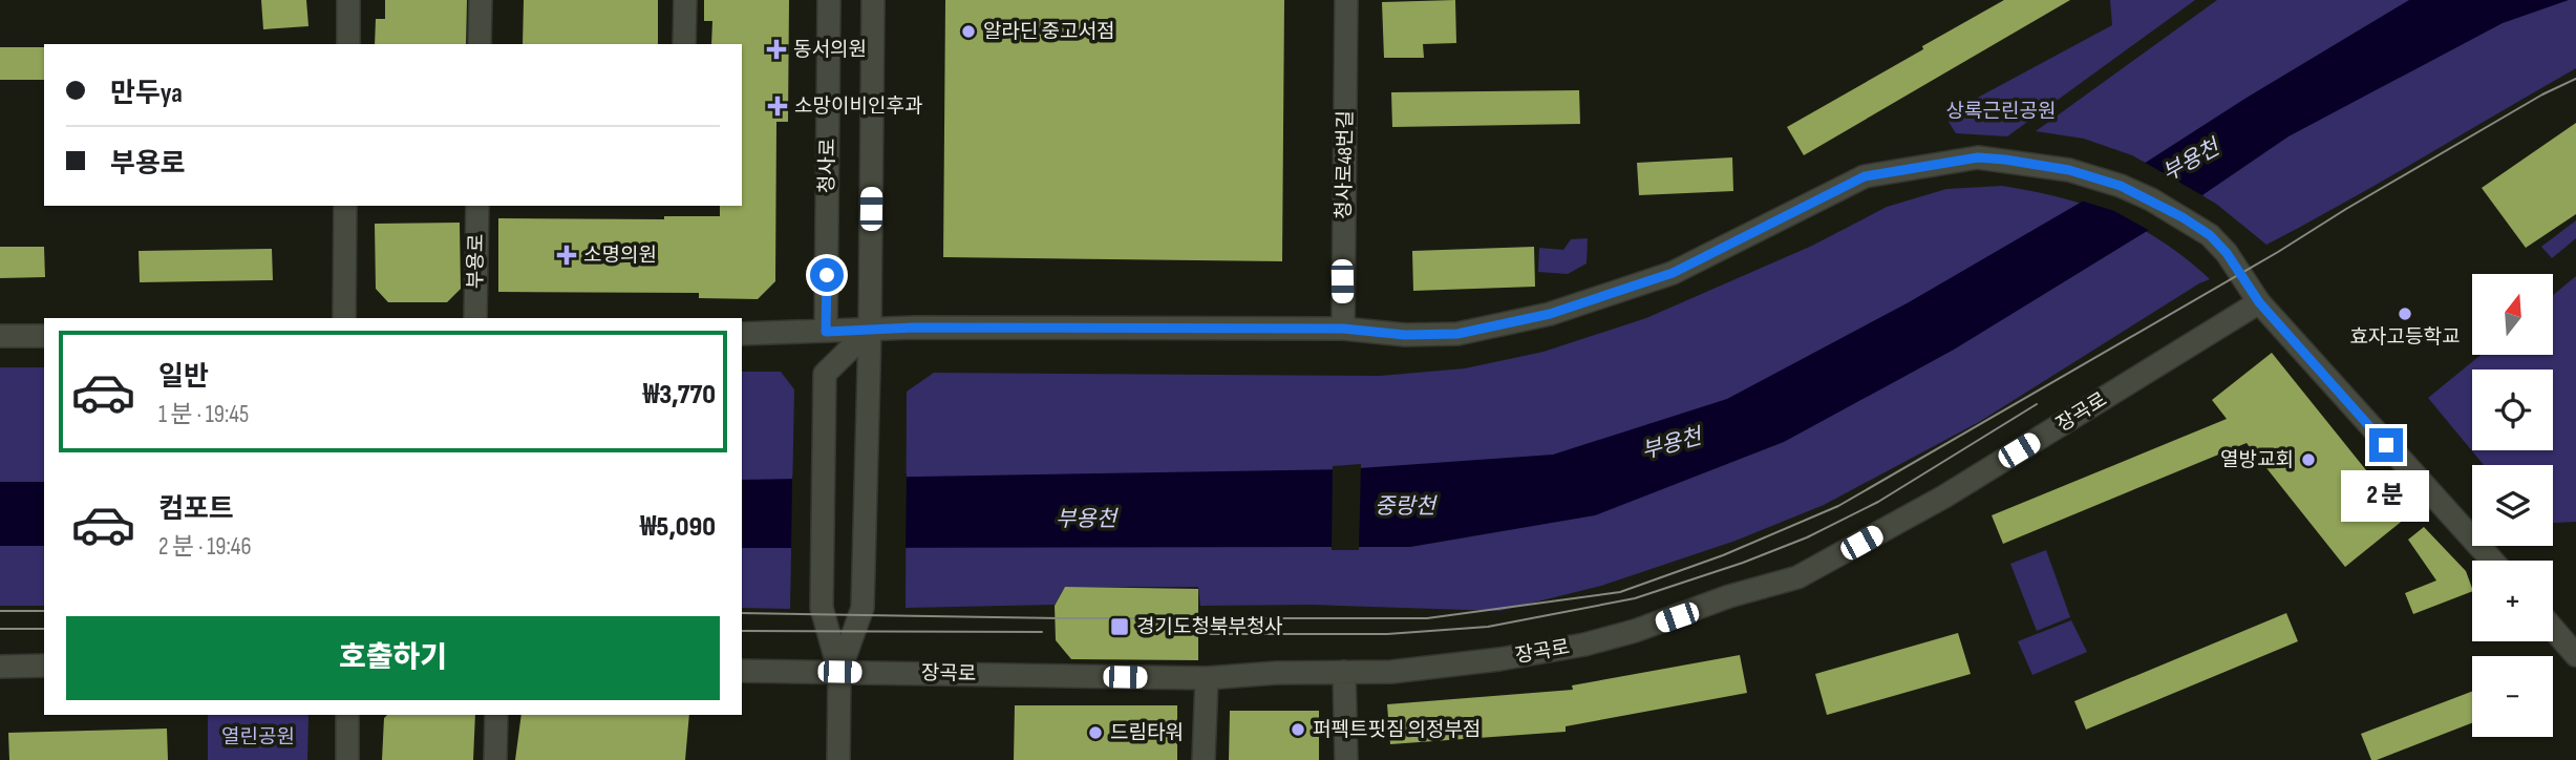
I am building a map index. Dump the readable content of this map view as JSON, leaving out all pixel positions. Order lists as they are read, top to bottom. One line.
{"streets":{"street":["청사로48번길","청사로","부용로","장곡로"]},"water":["부용천","중랑천"],"parks":["상록근린공원","열린공원"],"places":{"other":["알라딘 중고서점","효자고등학교","열방교회","퍼펙트핏짐 의정부점","드림타워"],"health":["동서의원","소망이비인후과","소명의원"],"transit":["경기도청북부청사"]},"north":"top","page":{"banner":["만두ya","부용로"],"map_buttons":["+","−"],"list":[{"name":"일반","note":"1 분 · 19:45","value":"₩3,770"},{"name":"컴포트","note":"2 분 · 19:46","value":"₩5,090"}],"bubble":"2 분","buttons":"호출하기"}}
